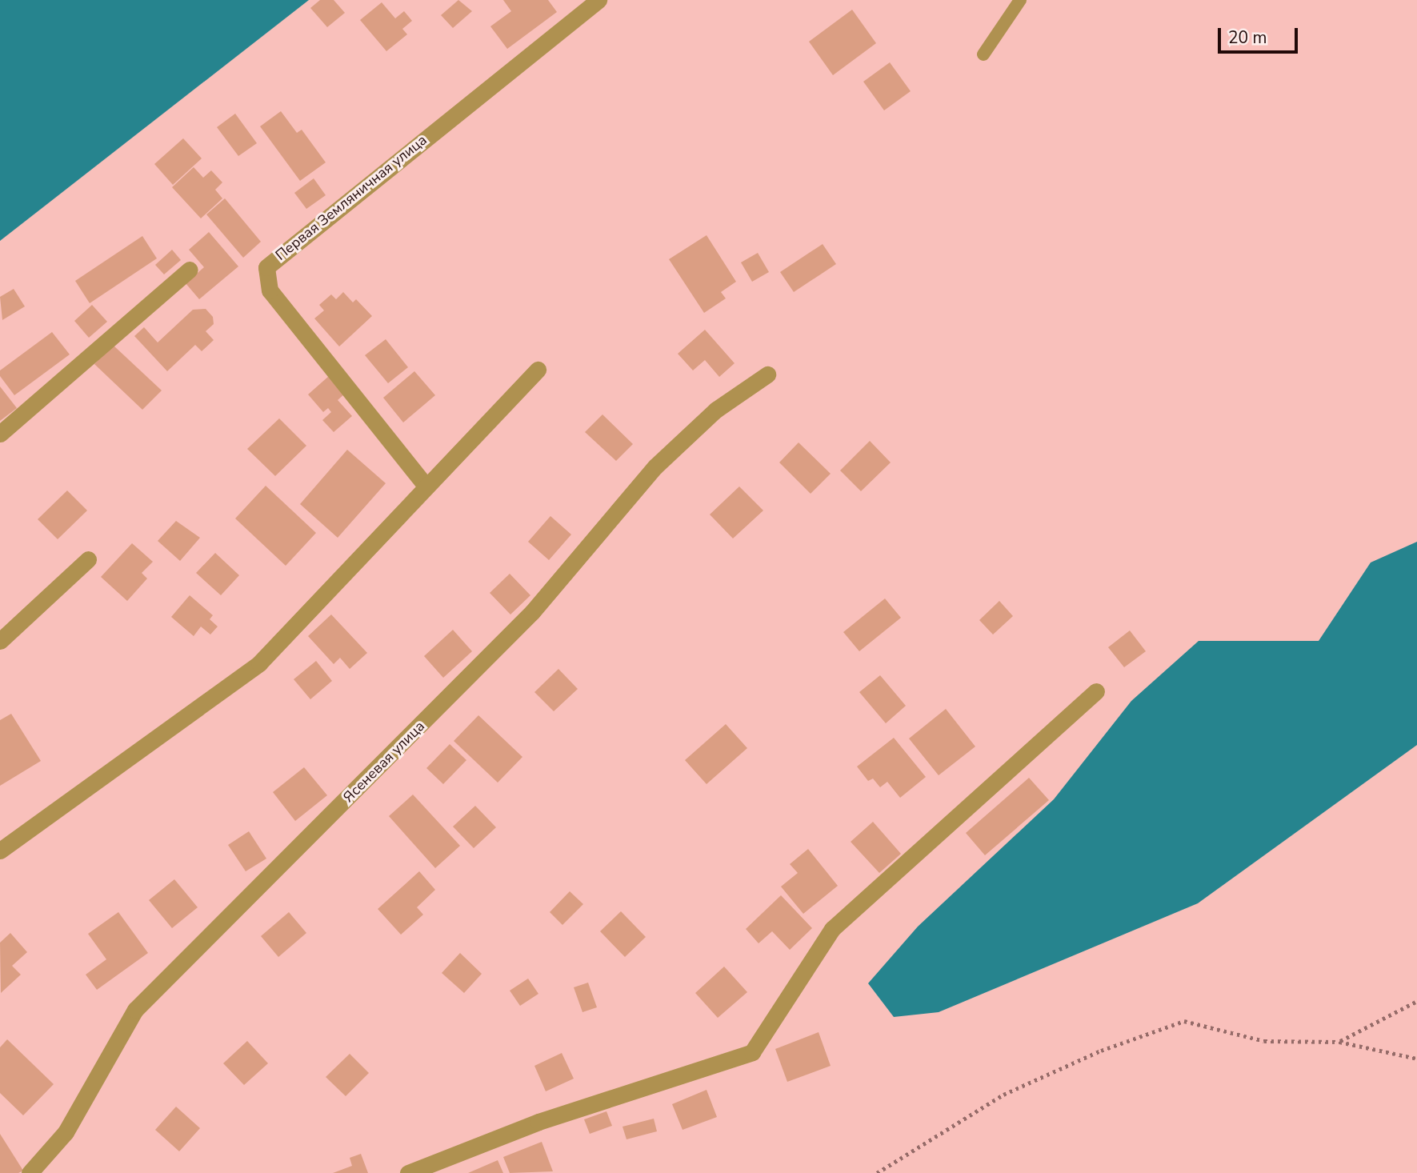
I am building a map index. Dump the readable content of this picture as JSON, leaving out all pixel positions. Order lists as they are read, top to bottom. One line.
{"streets":{"street":["Первая Земляничная улица","Ясеневая улица"]},"scale_bar":"20 m"}
